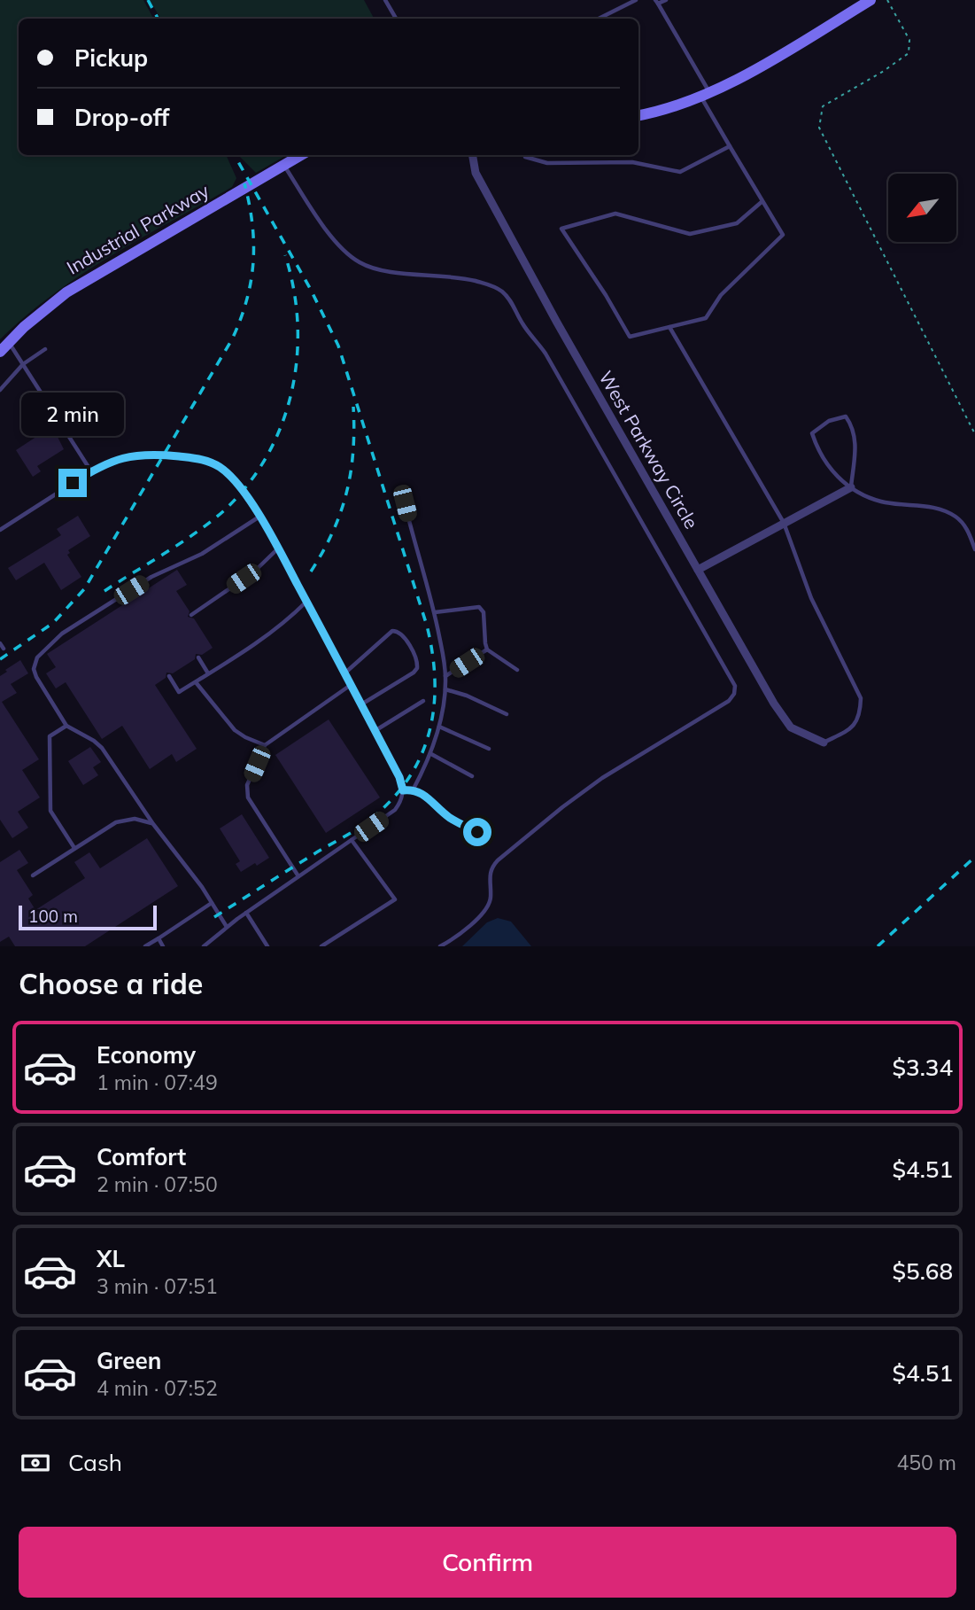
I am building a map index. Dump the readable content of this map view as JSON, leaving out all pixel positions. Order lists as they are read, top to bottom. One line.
{"streets":{"street":["Industrial Parkway","West Parkway Circle"]},"scale_bar":"100 m","north":"bottom left","page":{"banner":["Pickup","Drop-off"],"bubble":"2 min","scale":"100 m","heading":"Choose a ride","list":[{"name":"Economy","note":"1 min · 07:49","value":"$3.34"},{"name":"Comfort","note":"2 min · 07:50","value":"$4.51"},{"name":"XL","note":"3 min · 07:51","value":"$5.68"},{"name":"Green","note":"4 min · 07:52","value":"$4.51"}],"pay":["Cash","450 m"],"buttons":"Confirm"}}
